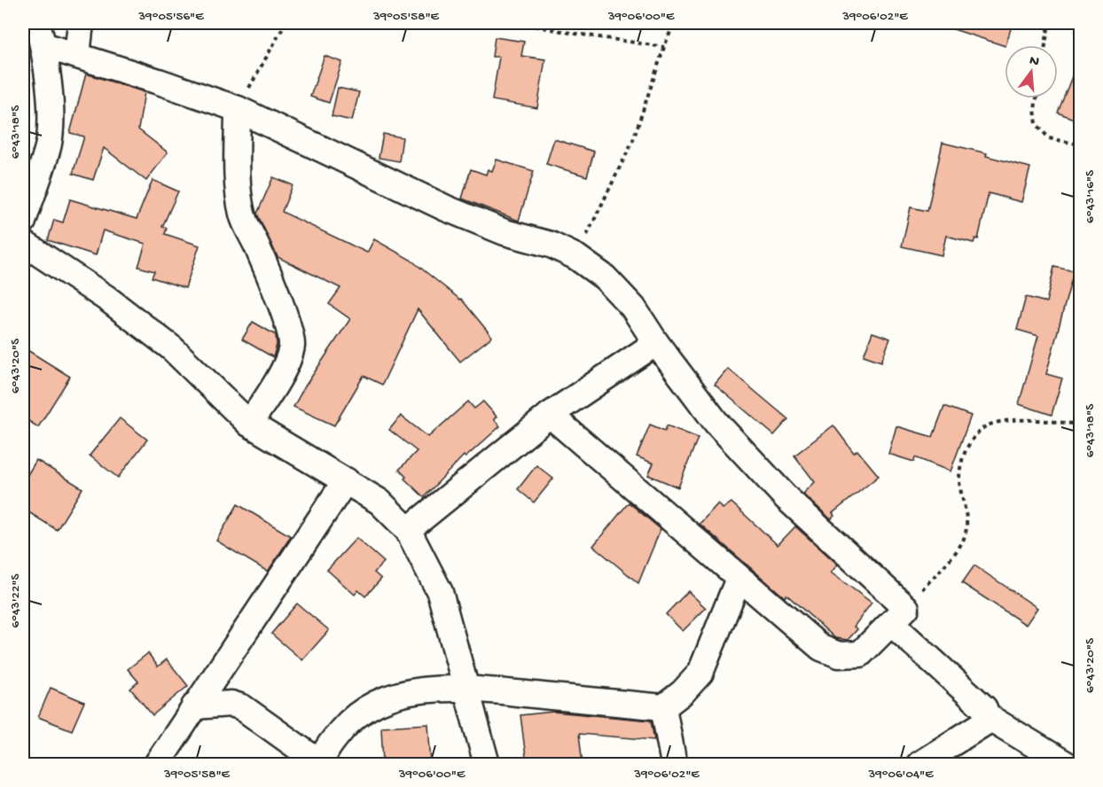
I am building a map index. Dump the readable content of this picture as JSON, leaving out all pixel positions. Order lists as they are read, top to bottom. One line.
{"north":"top","coordinates":["39°05'56\"E","39°05'58\"E","39°06'00\"E","39°06'02\"E","6°43'18\"S","6°43'16\"S","6°43'20\"S","6°43'22\"S","39°06'04\"E"]}
